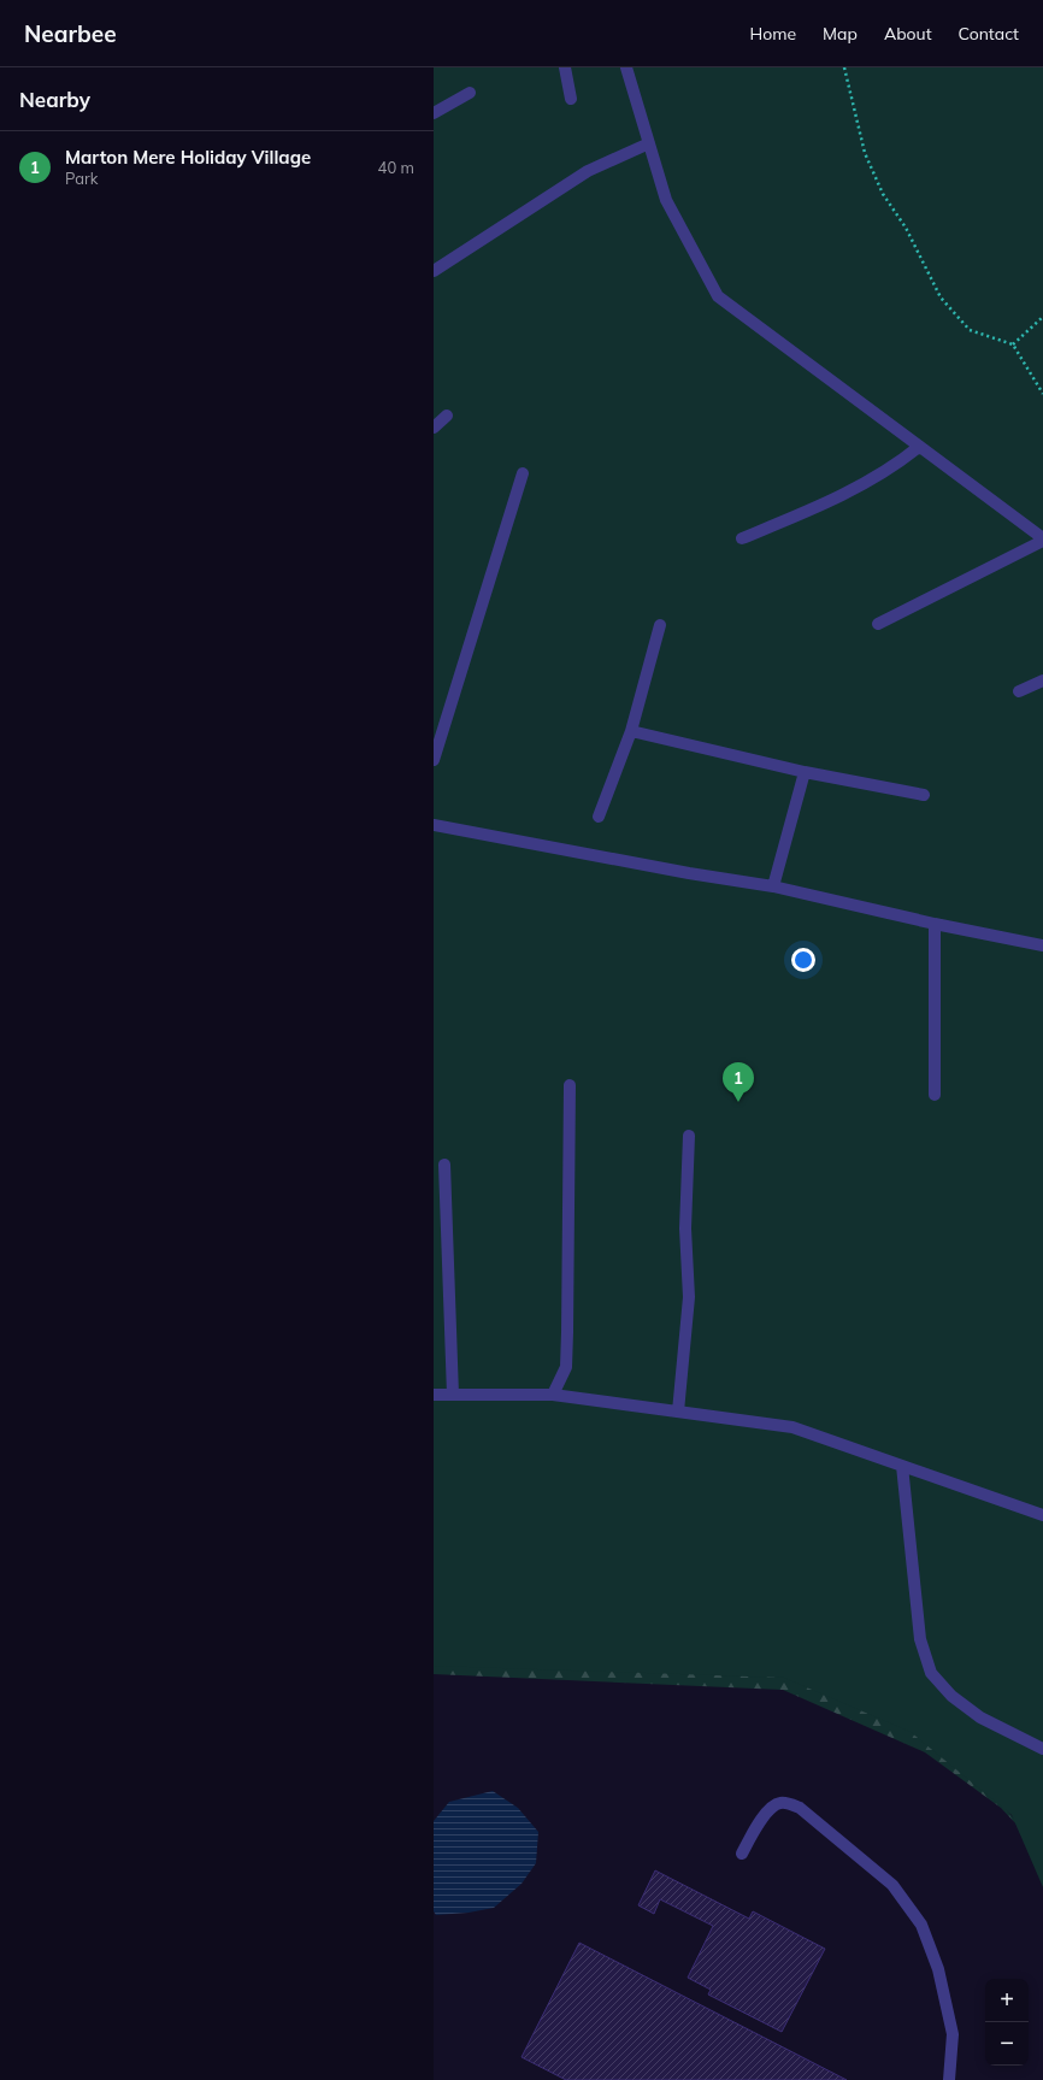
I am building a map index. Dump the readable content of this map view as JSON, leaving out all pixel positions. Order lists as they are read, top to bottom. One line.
{"page":{"header":"Nearbee","nav":["Home","Map","About","Contact"],"heading":"Nearby","list":[{"mark":"1","name":"Marton Mere Holiday Village","note":"Park","value":"40 m"}],"pins":"1","map_buttons":["+","−"]}}
